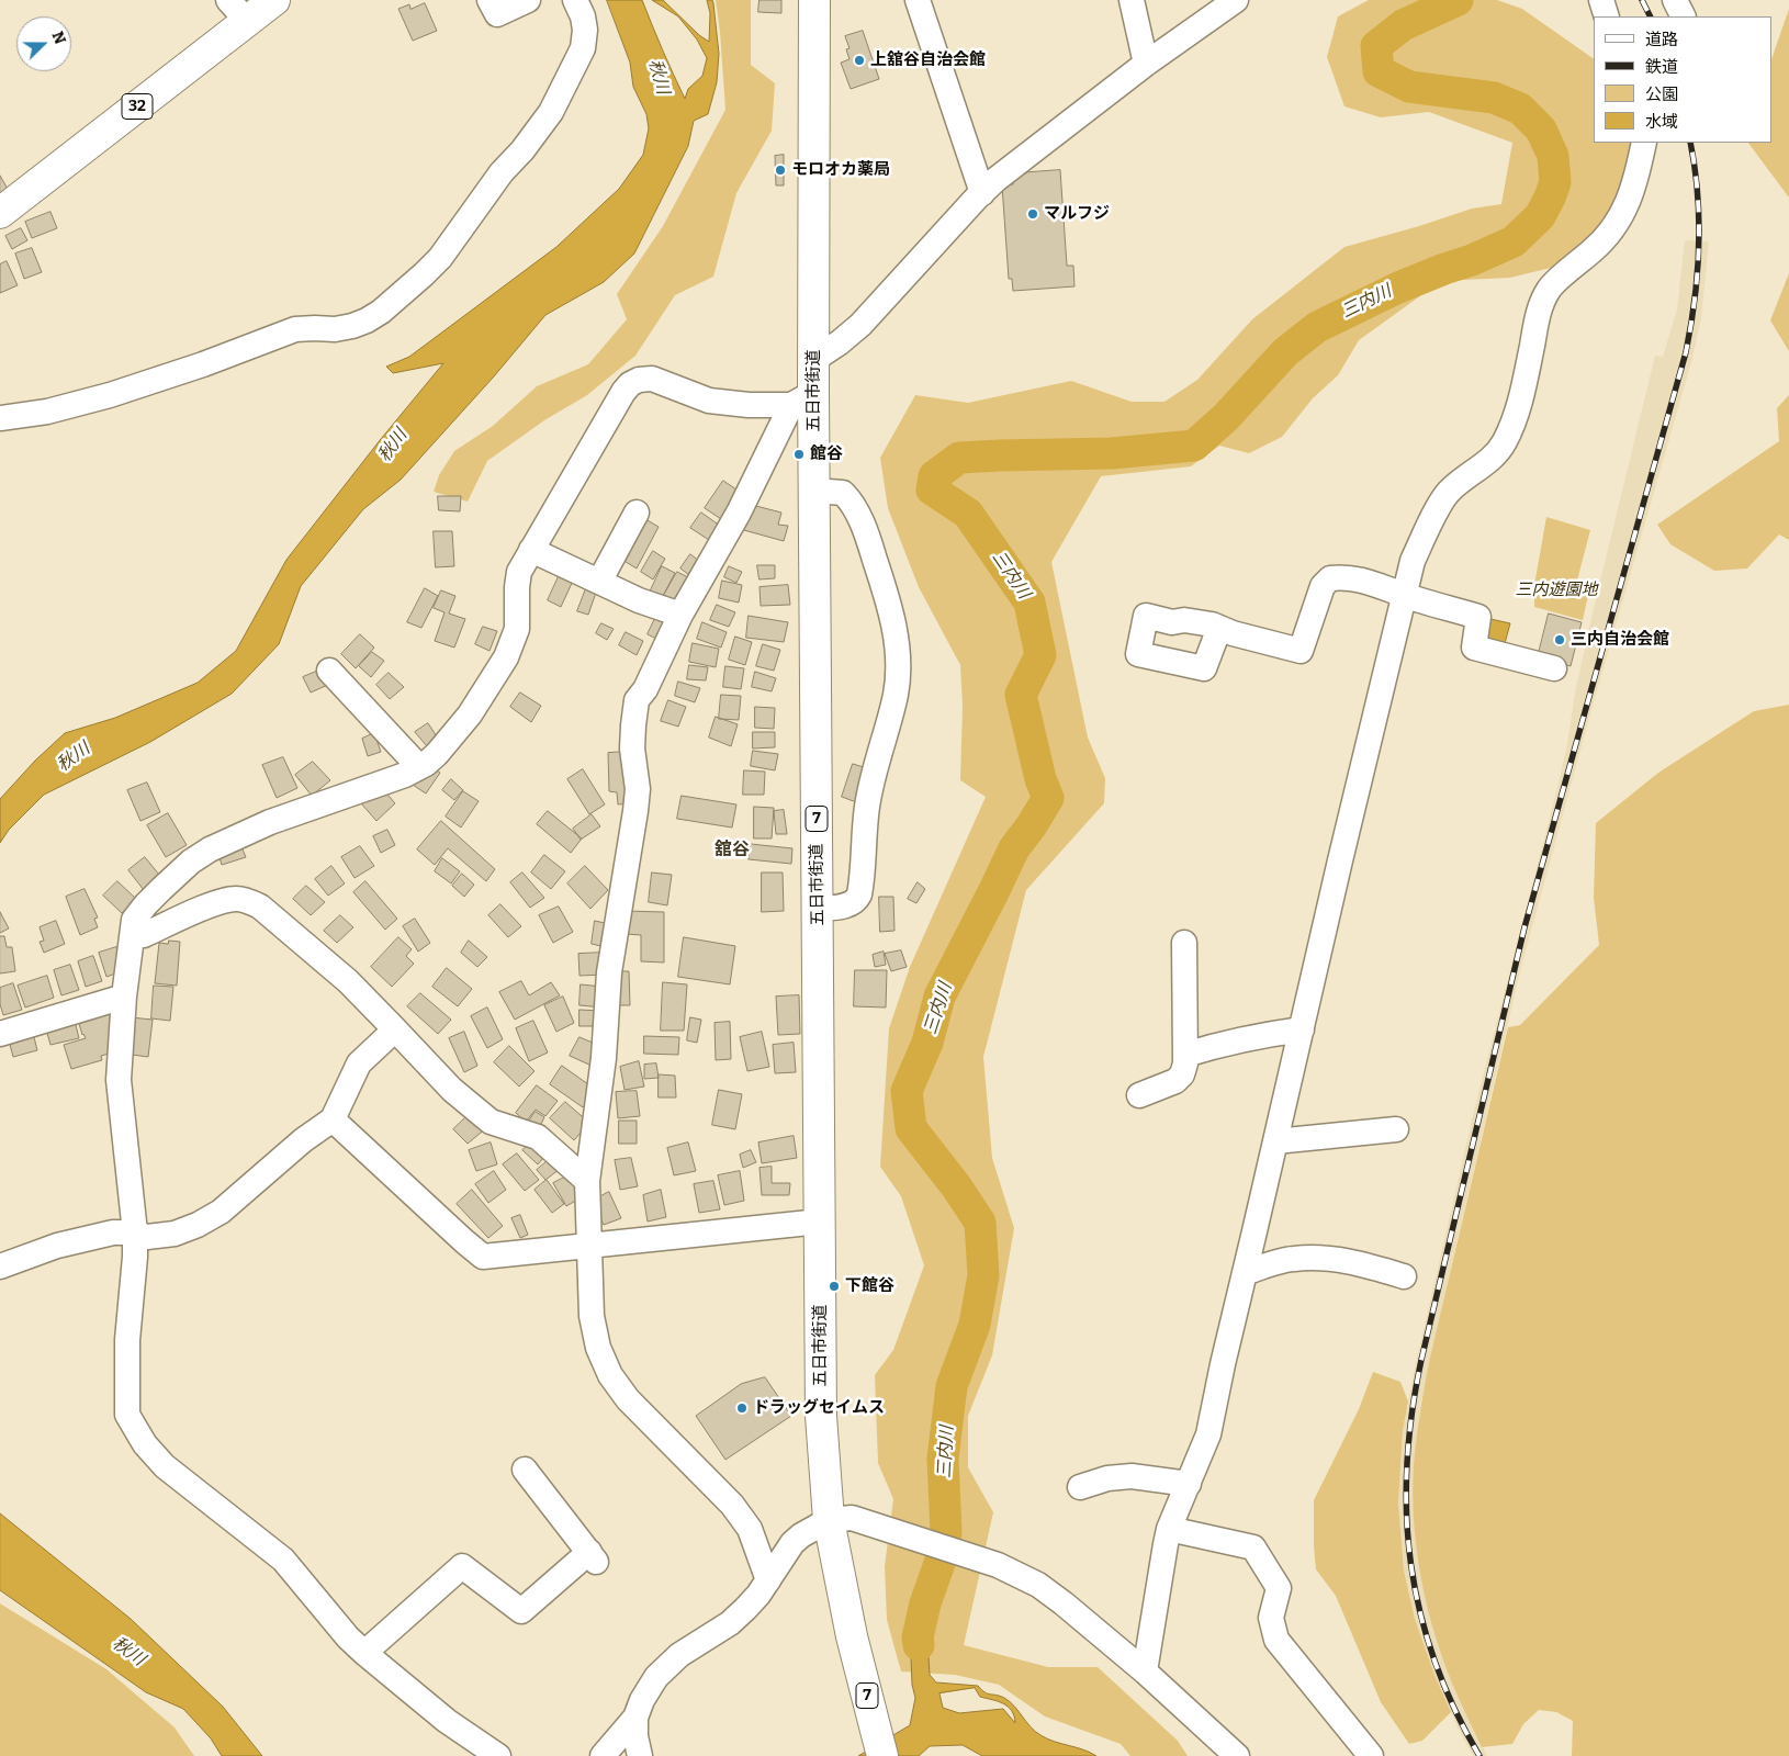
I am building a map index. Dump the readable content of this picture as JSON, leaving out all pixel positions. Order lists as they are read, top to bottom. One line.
{"streets":{"main road":["32","五日市街道","7"]},"districts":["舘谷"],"water":["秋川","三内川"],"parks":["三内遊園地"],"places":["上舘谷自治会館","モロオカ薬局","マルフジ","館谷","三内自治会館","下館谷","ドラッグセイムス"],"legend":["道路","鉄道","公園","水域"],"north":"right"}
